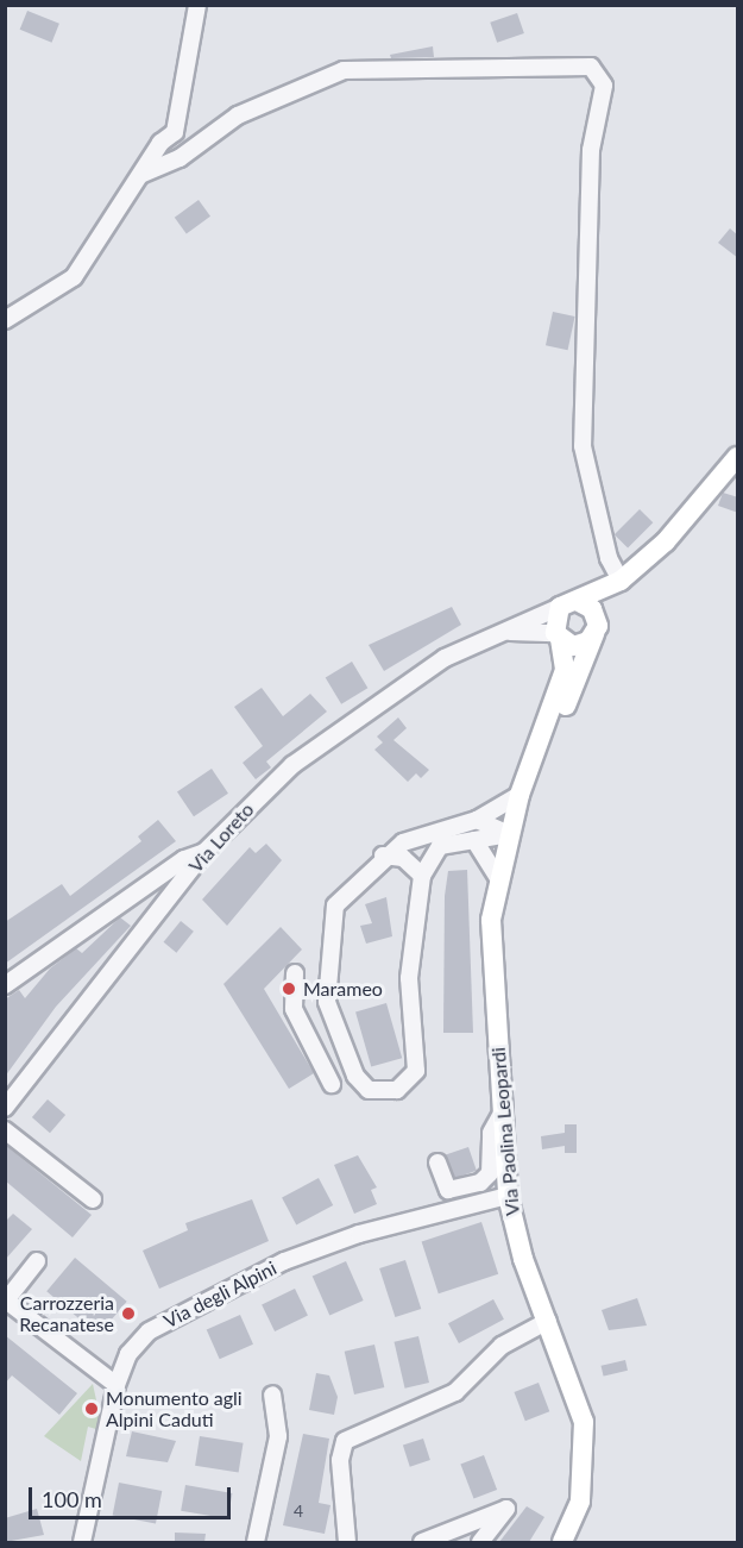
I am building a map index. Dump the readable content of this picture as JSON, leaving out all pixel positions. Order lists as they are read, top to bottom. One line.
{"streets":{"main road":["Via Paolina Leopardi"],"street":["Via Loreto","Via degli Alpini"]},"crossings":[["Via Loreto","Via Paolina Leopardi"],["Via Paolina Leopardi","Via degli Alpini"]],"places":["Marameo","Carrozzeria Recanatese","Monumento agli Alpini Caduti"],"house_numbers":["4"],"scale_bar":"100 m"}
